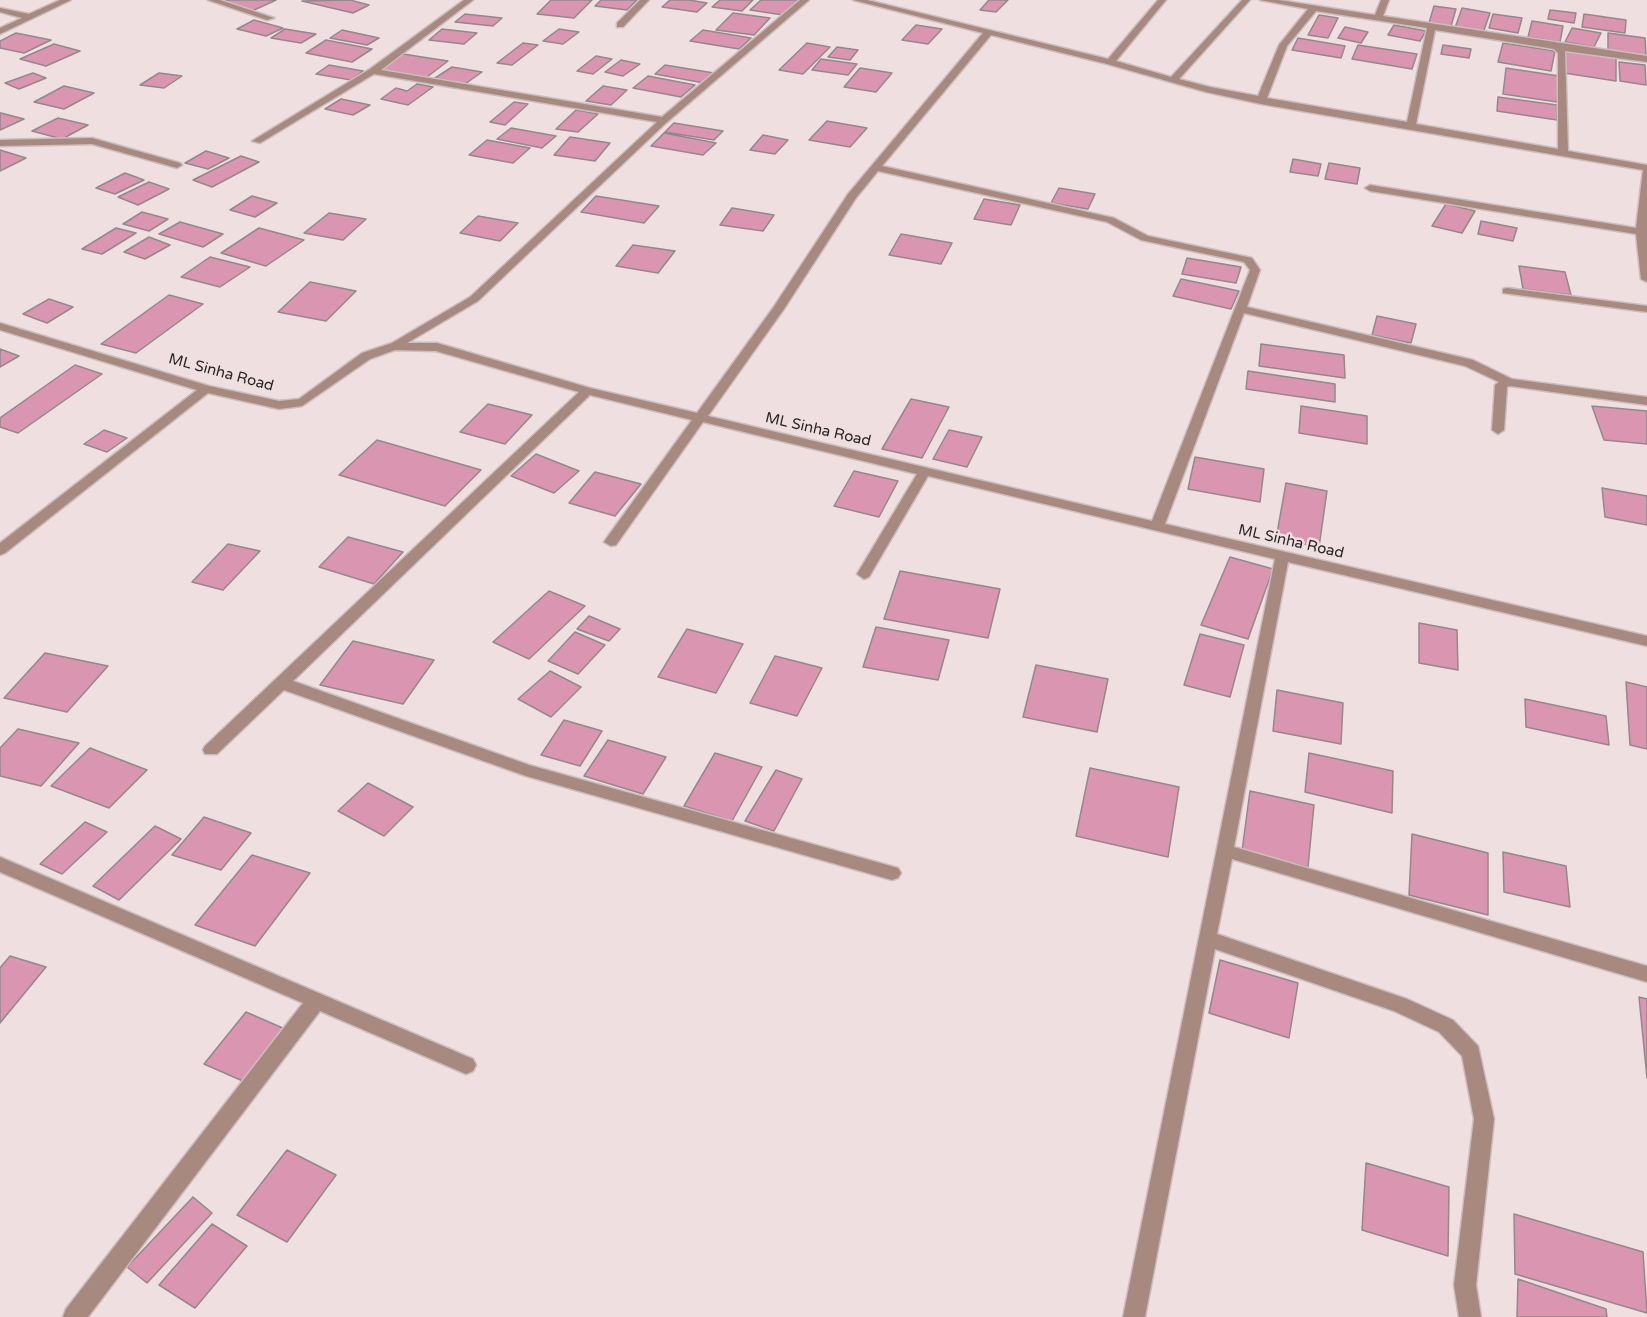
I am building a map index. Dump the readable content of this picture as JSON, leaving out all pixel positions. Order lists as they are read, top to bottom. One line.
{"streets":{"street":["ML Sinha Road"]}}
